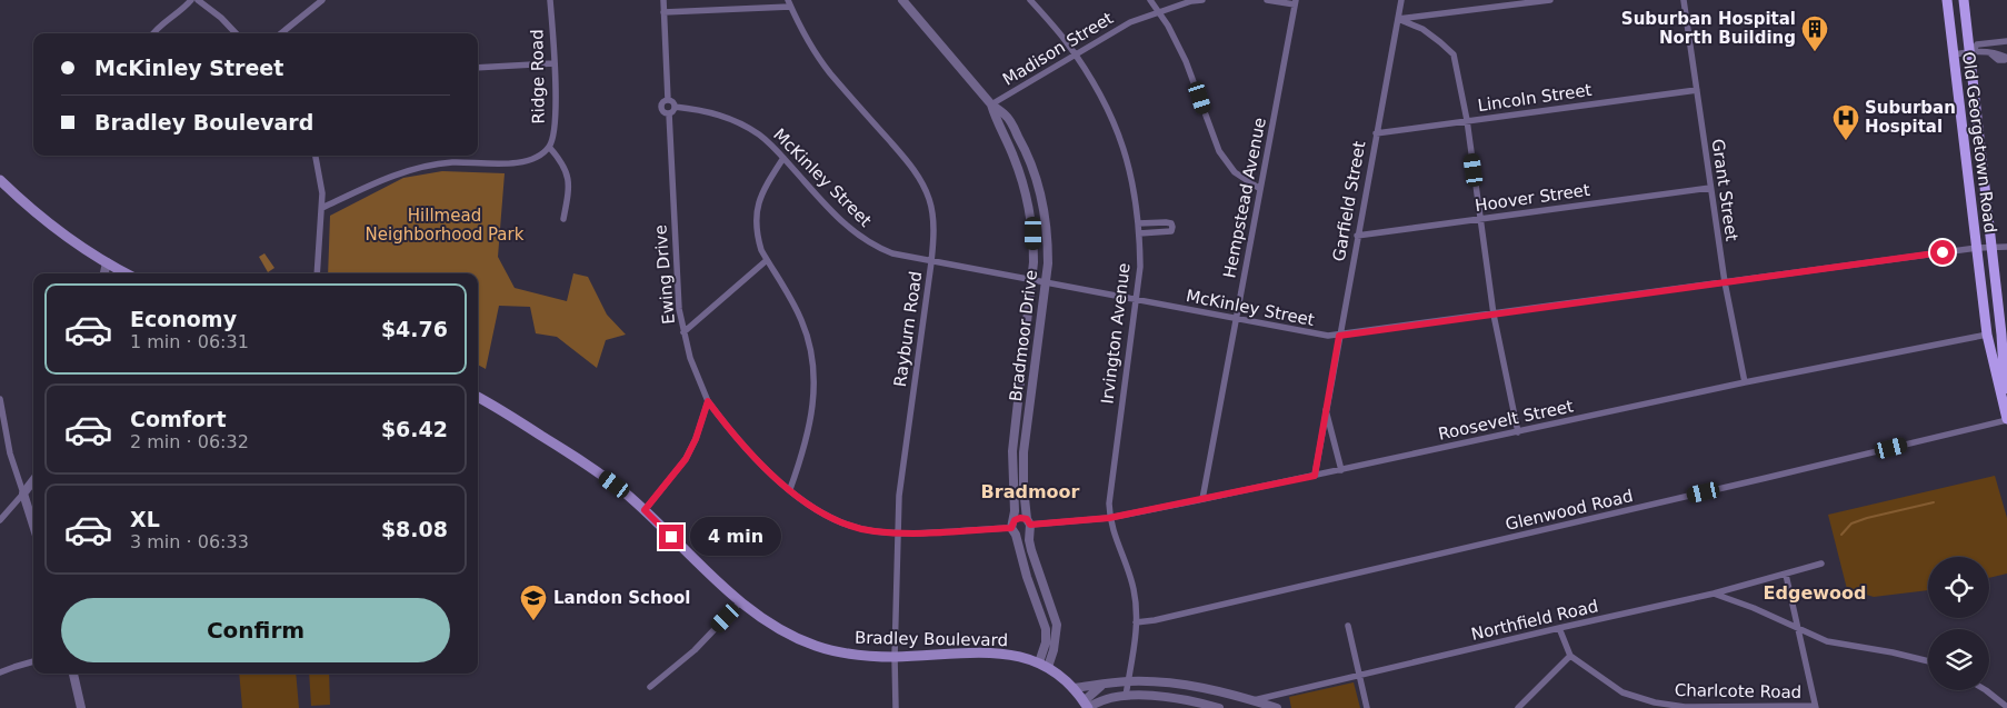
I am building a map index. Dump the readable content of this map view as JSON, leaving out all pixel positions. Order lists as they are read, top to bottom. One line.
{"streets":{"main road":["Old Georgetown Road","Bradley Boulevard"],"street":["Madison Street","Ridge Road","Lincoln Street","McKinley Street","Grant Street","Hempstead Avenue","Hoover Street","Garfield Street","Ewing Drive","Rayburn Road","Irvington Avenue","Bradmoor Drive","Roosevelt Street","Glenwood Road","Northfield Road","Charlcote Road"]},"crossings":[["Madison Street","Irvington Avenue"],["Madison Street","Bradmoor Drive"],["Lincoln Street","Grant Street"],["Lincoln Street","Garfield Street"],["Old Georgetown Road","McKinley Street"],["Old Georgetown Road","Roosevelt Street"],["Old Georgetown Road","Glenwood Road"],["McKinley Street","Grant Street"],["McKinley Street","Hempstead Avenue"],["McKinley Street","Garfield Street"],["McKinley Street","Ewing Drive"],["McKinley Street","Rayburn Road"],["McKinley Street","Irvington Avenue"],["McKinley Street","Bradmoor Drive"],["Grant Street","Hoover Street"],["Grant Street","Roosevelt Street"],["Hempstead Avenue","Roosevelt Street"],["Hoover Street","Garfield Street"],["Garfield Street","Roosevelt Street"],["Rayburn Road","Bradley Boulevard"],["Irvington Avenue","Roosevelt Street"],["Irvington Avenue","Glenwood Road"],["Bradmoor Drive","Roosevelt Street"],["Bradmoor Drive","Bradley Boulevard"]],"districts":["Bradmoor","Edgewood"],"parks":["Hillmead Neighborhood Park"],"places":{"building":["Suburban Hospital North Building"],"hospital":["Suburban Hospital"],"school or university":["Landon School"]},"page":{"banner":["McKinley Street","Bradley Boulevard"],"list":[{"name":"Economy","note":"1 min · 06:31","value":"$4.76"},{"name":"Comfort","note":"2 min · 06:32","value":"$6.42"},{"name":"XL","note":"3 min · 06:33","value":"$8.08"}],"bubble":"4 min","buttons":"Confirm"}}
